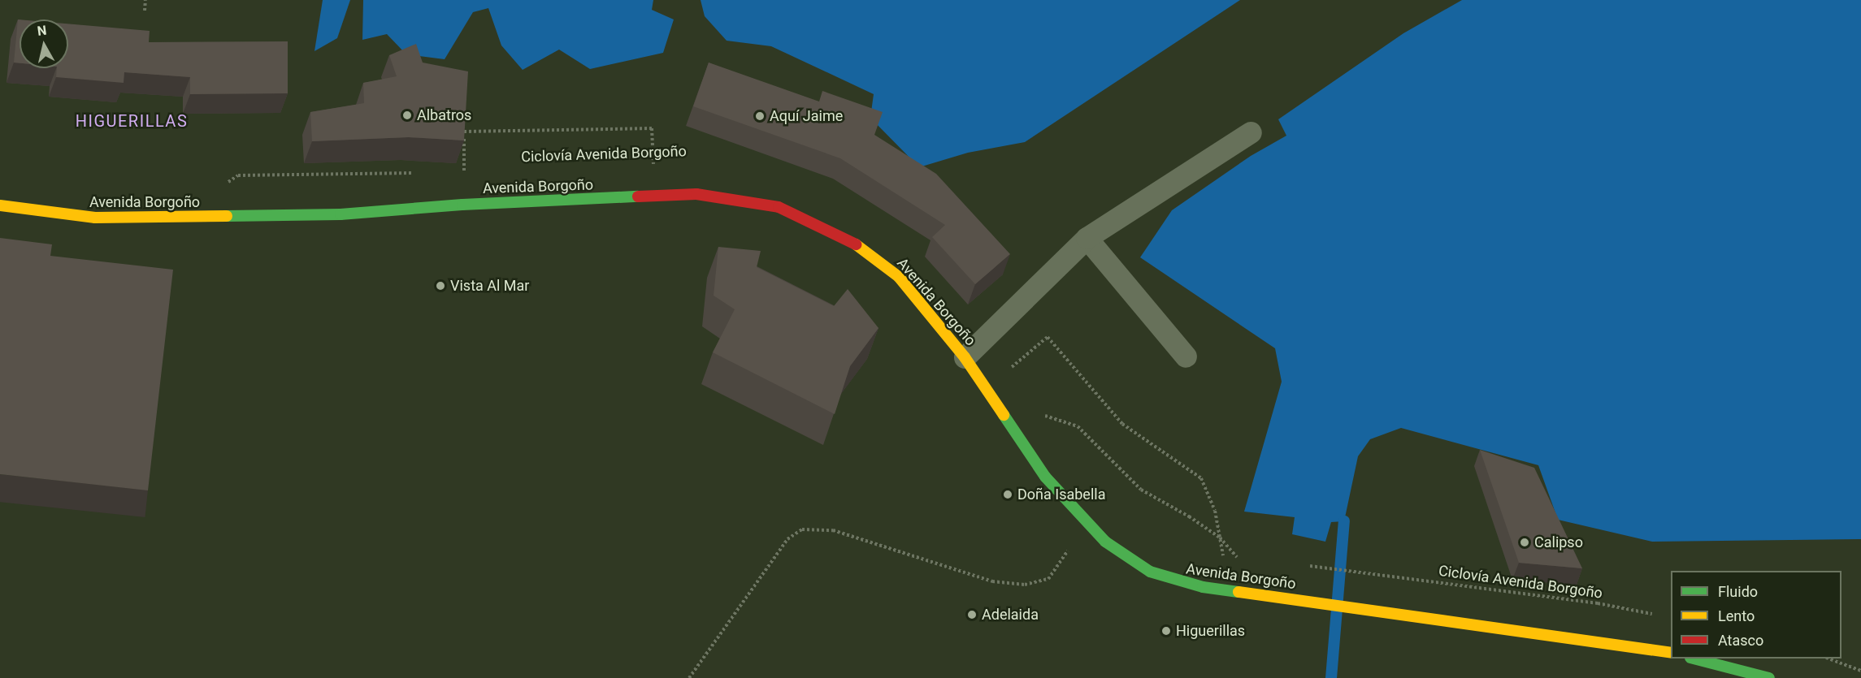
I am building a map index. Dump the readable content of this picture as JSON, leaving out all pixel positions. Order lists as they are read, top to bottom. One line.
{"streets":{"main road":["Avenida Borgoño"],"path":["Ciclovía Avenida Borgoño"]},"districts":["HIGUERILLAS"],"places":["Albatros","Aquí Jaime","Vista Al Mar","Doña Isabella","Calipso","Adelaida","Higuerillas"],"legend":["Fluido","Lento","Atasco"],"north":"top"}
